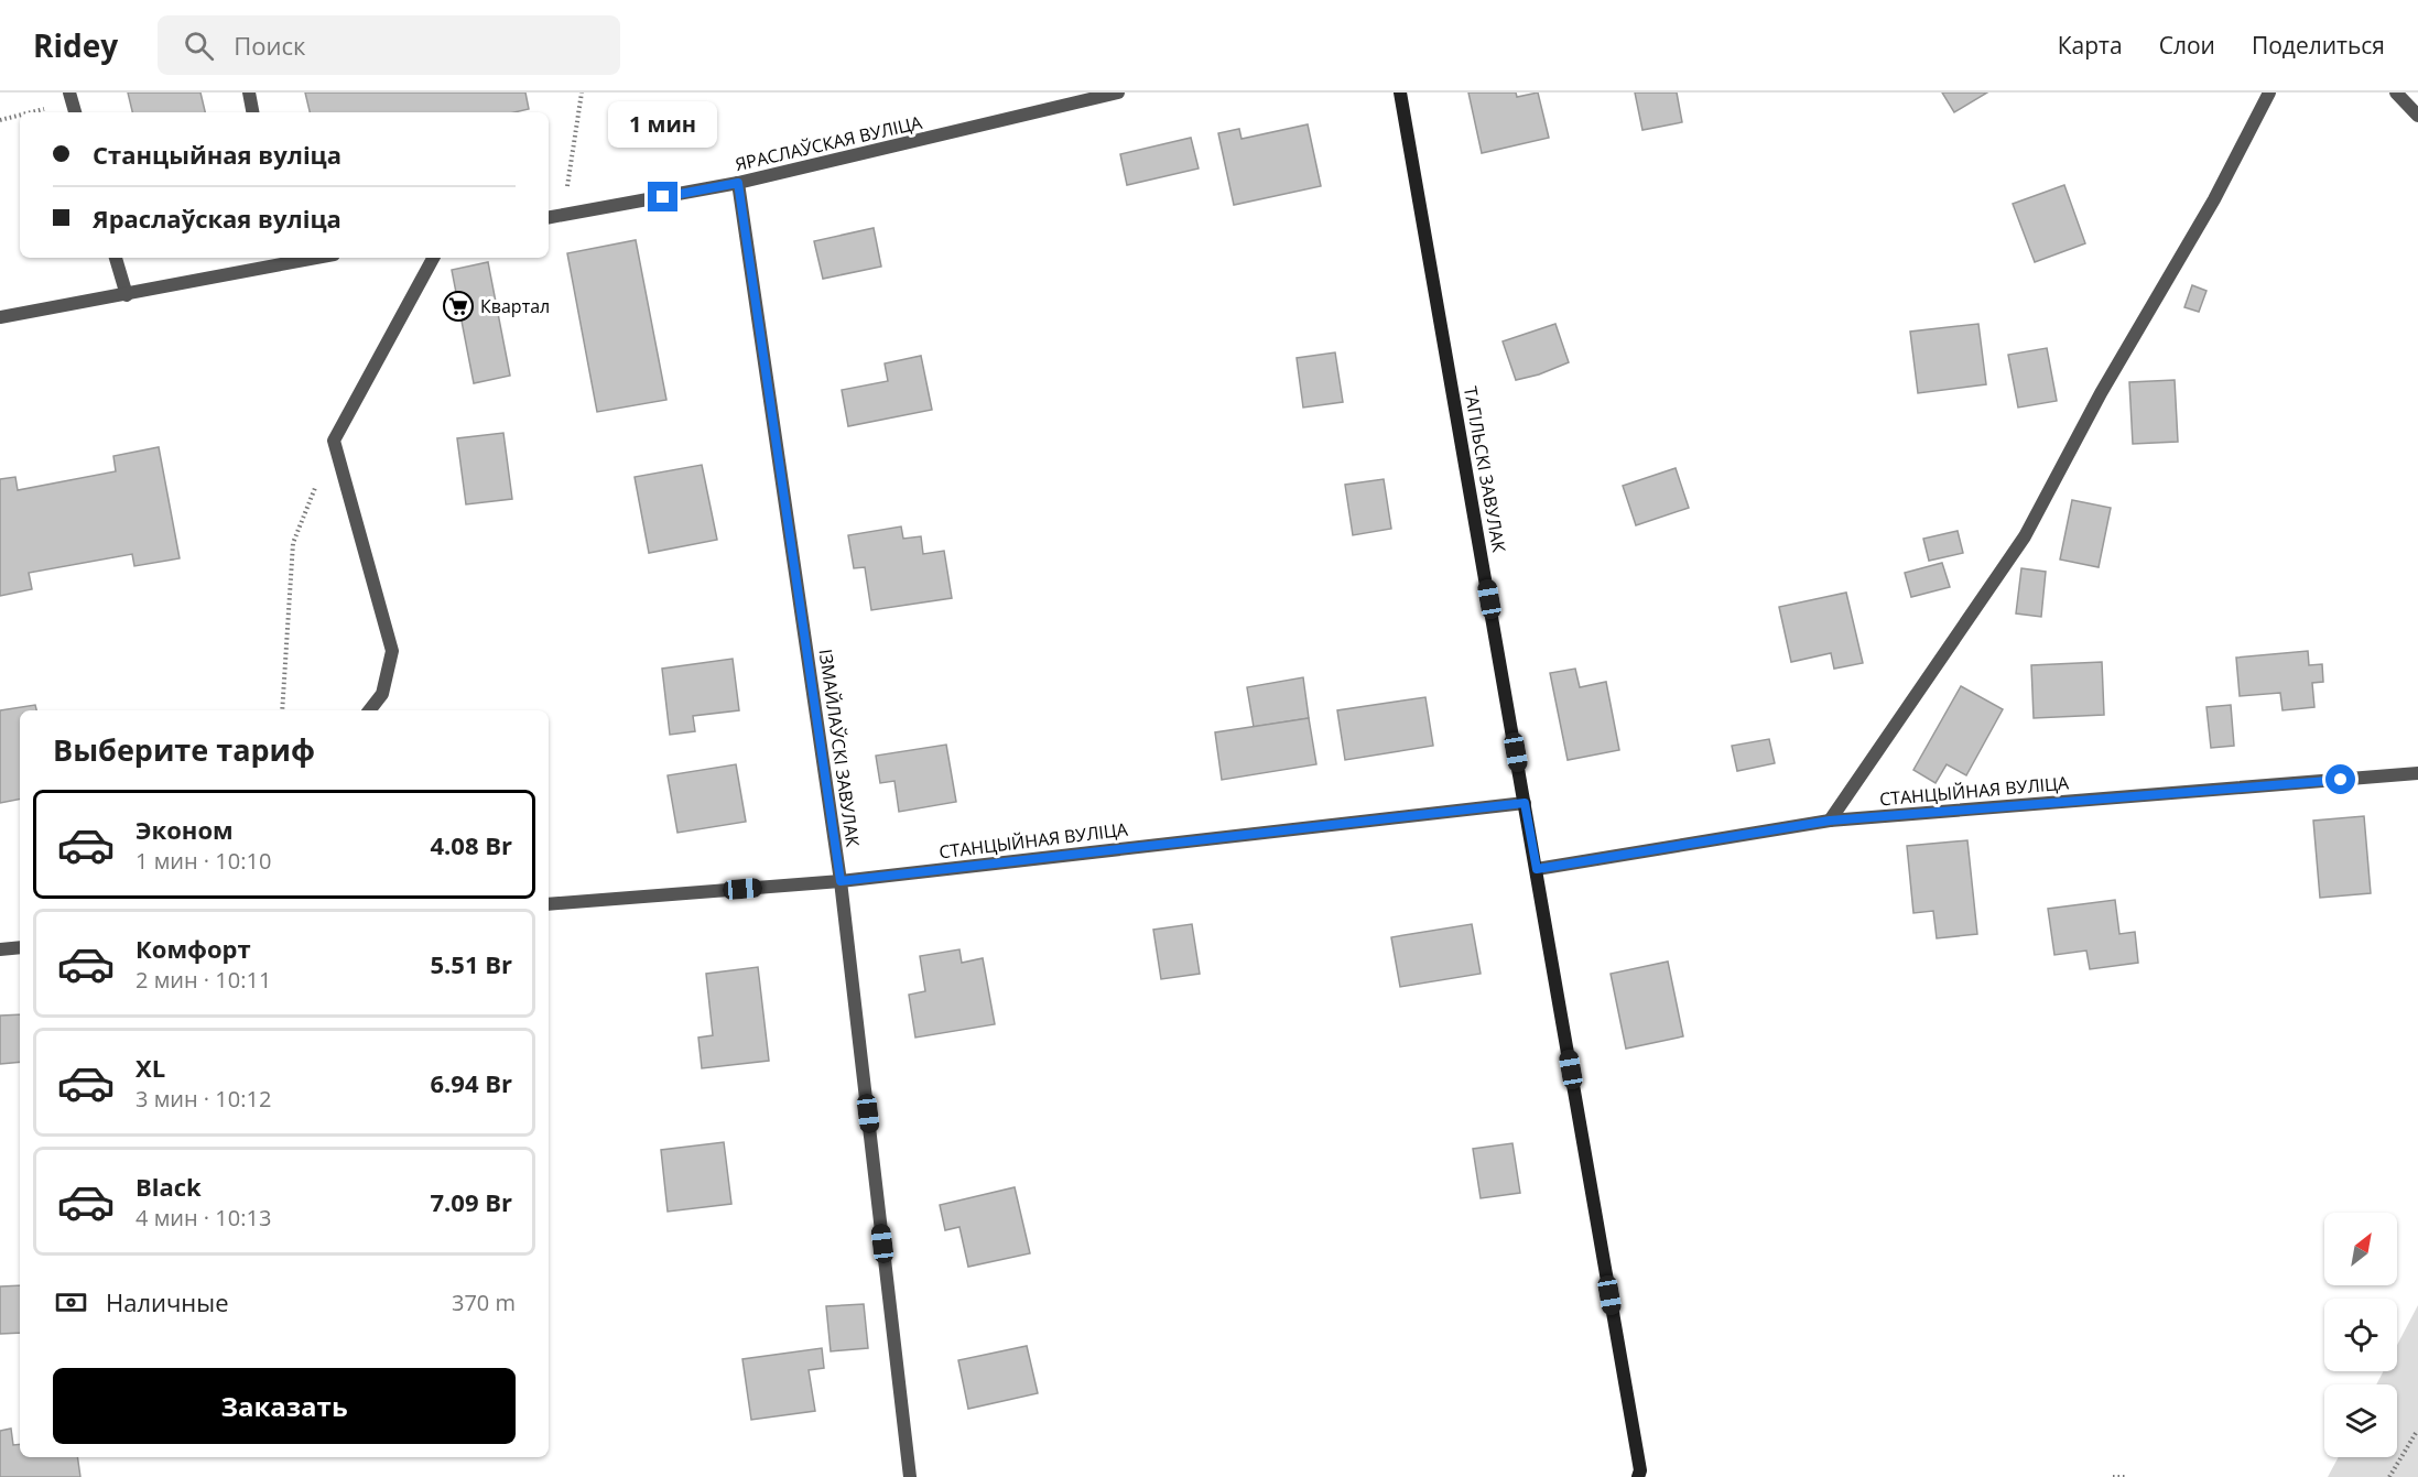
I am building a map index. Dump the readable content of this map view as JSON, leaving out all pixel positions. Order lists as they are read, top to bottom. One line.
{"streets":{"main road":["ТАГІЛЬСКІ ЗАВУЛАК"],"street":["ЯРАСЛАЎСКАЯ ВУЛІЦА","ІЗМАЙЛАЎСКІ ЗАВУЛАК","СТАНЦЫЙНАЯ ВУЛІЦА"]},"crossings":[["ЯРАСЛАЎСКАЯ ВУЛІЦА","ІЗМАЙЛАЎСКІ ЗАВУЛАК"],["ТАГІЛЬСКІ ЗАВУЛАК","СТАНЦЫЙНАЯ ВУЛІЦА"],["ІЗМАЙЛАЎСКІ ЗАВУЛАК","СТАНЦЫЙНАЯ ВУЛІЦА"]],"places":{"supermarket":["Квартал"]},"north":"top right","page":{"header":"Ridey","search":"Поиск","nav":["Карта","Слои","Поделиться"],"bubble":"1 мин","banner":["Станцыйная вуліца","Яраслаўская вуліца"],"heading":"Выберите тариф","list":[{"name":"Эконом","note":"1 мин · 10:10","value":"4.08 Br"},{"name":"Комфорт","note":"2 мин · 10:11","value":"5.51 Br"},{"name":"XL","note":"3 мин · 10:12","value":"6.94 Br"},{"name":"Black","note":"4 мин · 10:13","value":"7.09 Br"}],"pay":["Наличные","370 m"],"buttons":"Заказать"}}
